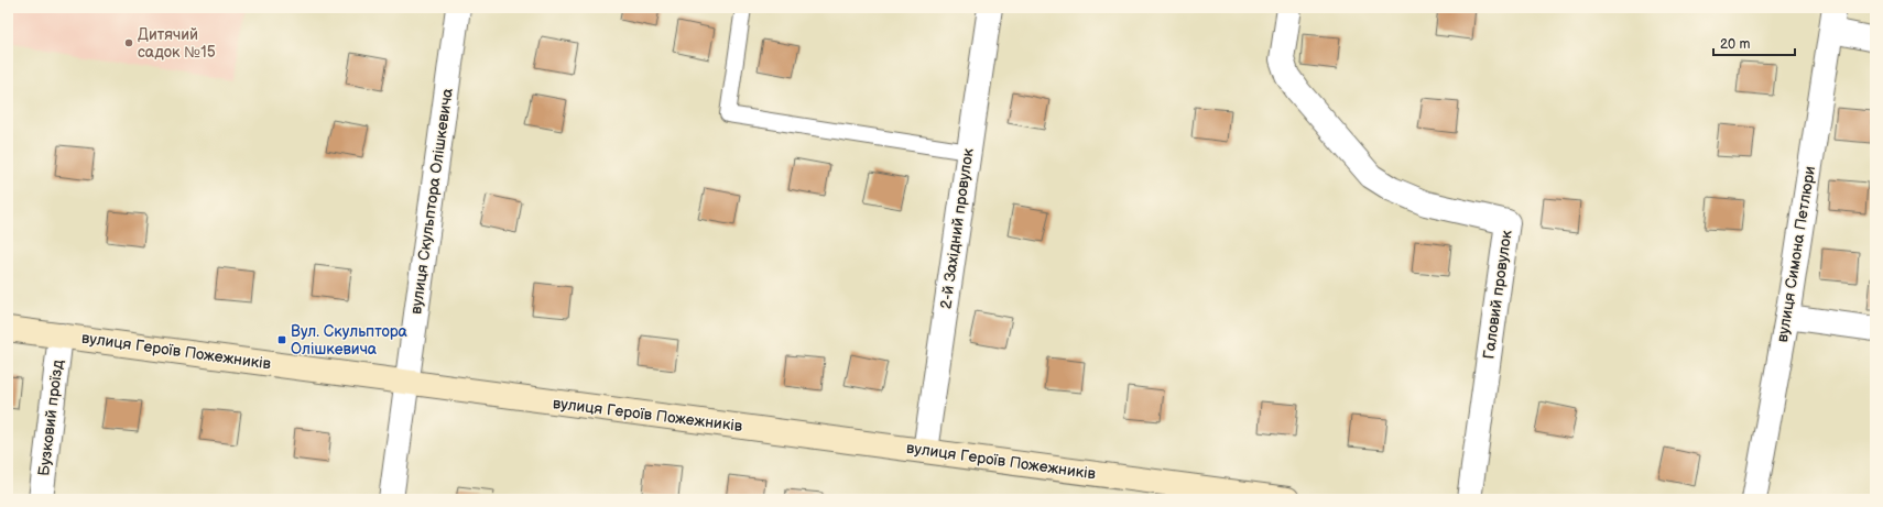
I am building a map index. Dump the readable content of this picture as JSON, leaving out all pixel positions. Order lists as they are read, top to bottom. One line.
{"streets":{"street":["вулиця Скульптора Олішкевича","2-й Західний провулок","вулиця Симона Петлюри","Галовий провулок","вулиця Героїв Пожежників","Бузковий проїзд"]},"crossings":[["вулиця Скульптора Олішкевича","вулиця Героїв Пожежників"],["2-й Західний провулок","вулиця Героїв Пожежників"],["вулиця Героїв Пожежників","Бузковий проїзд"]],"places":{"other":["Дитячий садок №15"],"transit":["Вул. Скульптора Олішкевича"]},"scale_bar":"20 m"}
